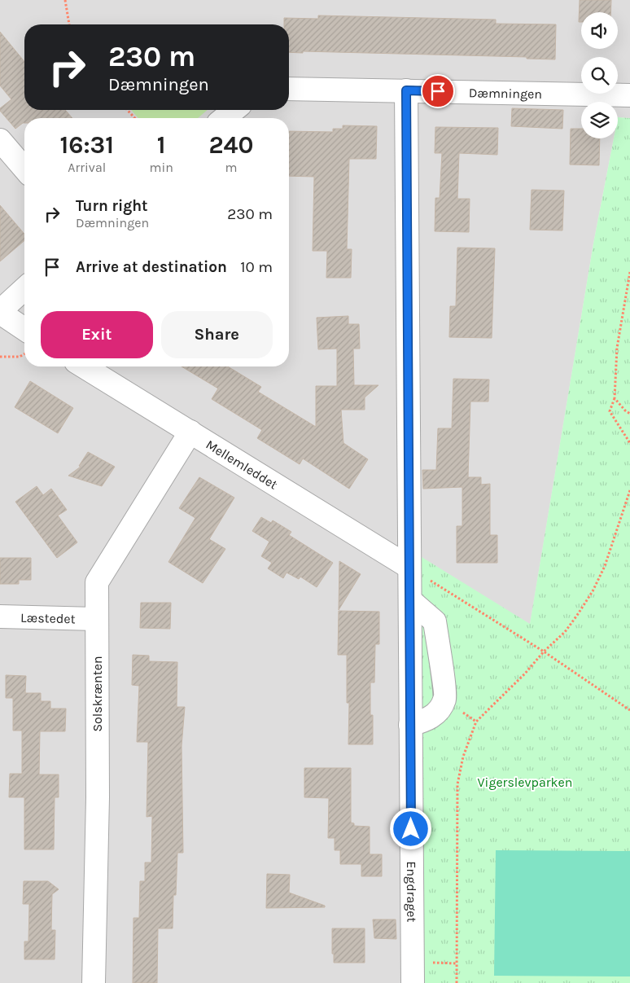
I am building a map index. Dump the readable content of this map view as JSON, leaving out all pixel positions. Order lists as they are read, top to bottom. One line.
{"streets":{"street":["Dæmningen","Mellemleddet","Læstedet","Solskrænten","Engdraget"]},"crossings":[["Dæmningen","Engdraget"],["Mellemleddet","Solskrænten"],["Mellemleddet","Engdraget"],["Læstedet","Solskrænten"]],"parks":["Vigerslevparken"],"page":{"turn":["230 m","Dæmningen"],"eta":["16:31","Arrival","1","min","240","m"],"list":[{"name":"Turn right","note":"Dæmningen","value":"230 m"},{"name":"Arrive at destination","value":"10 m"}],"buttons":["Exit","Share"]}}
